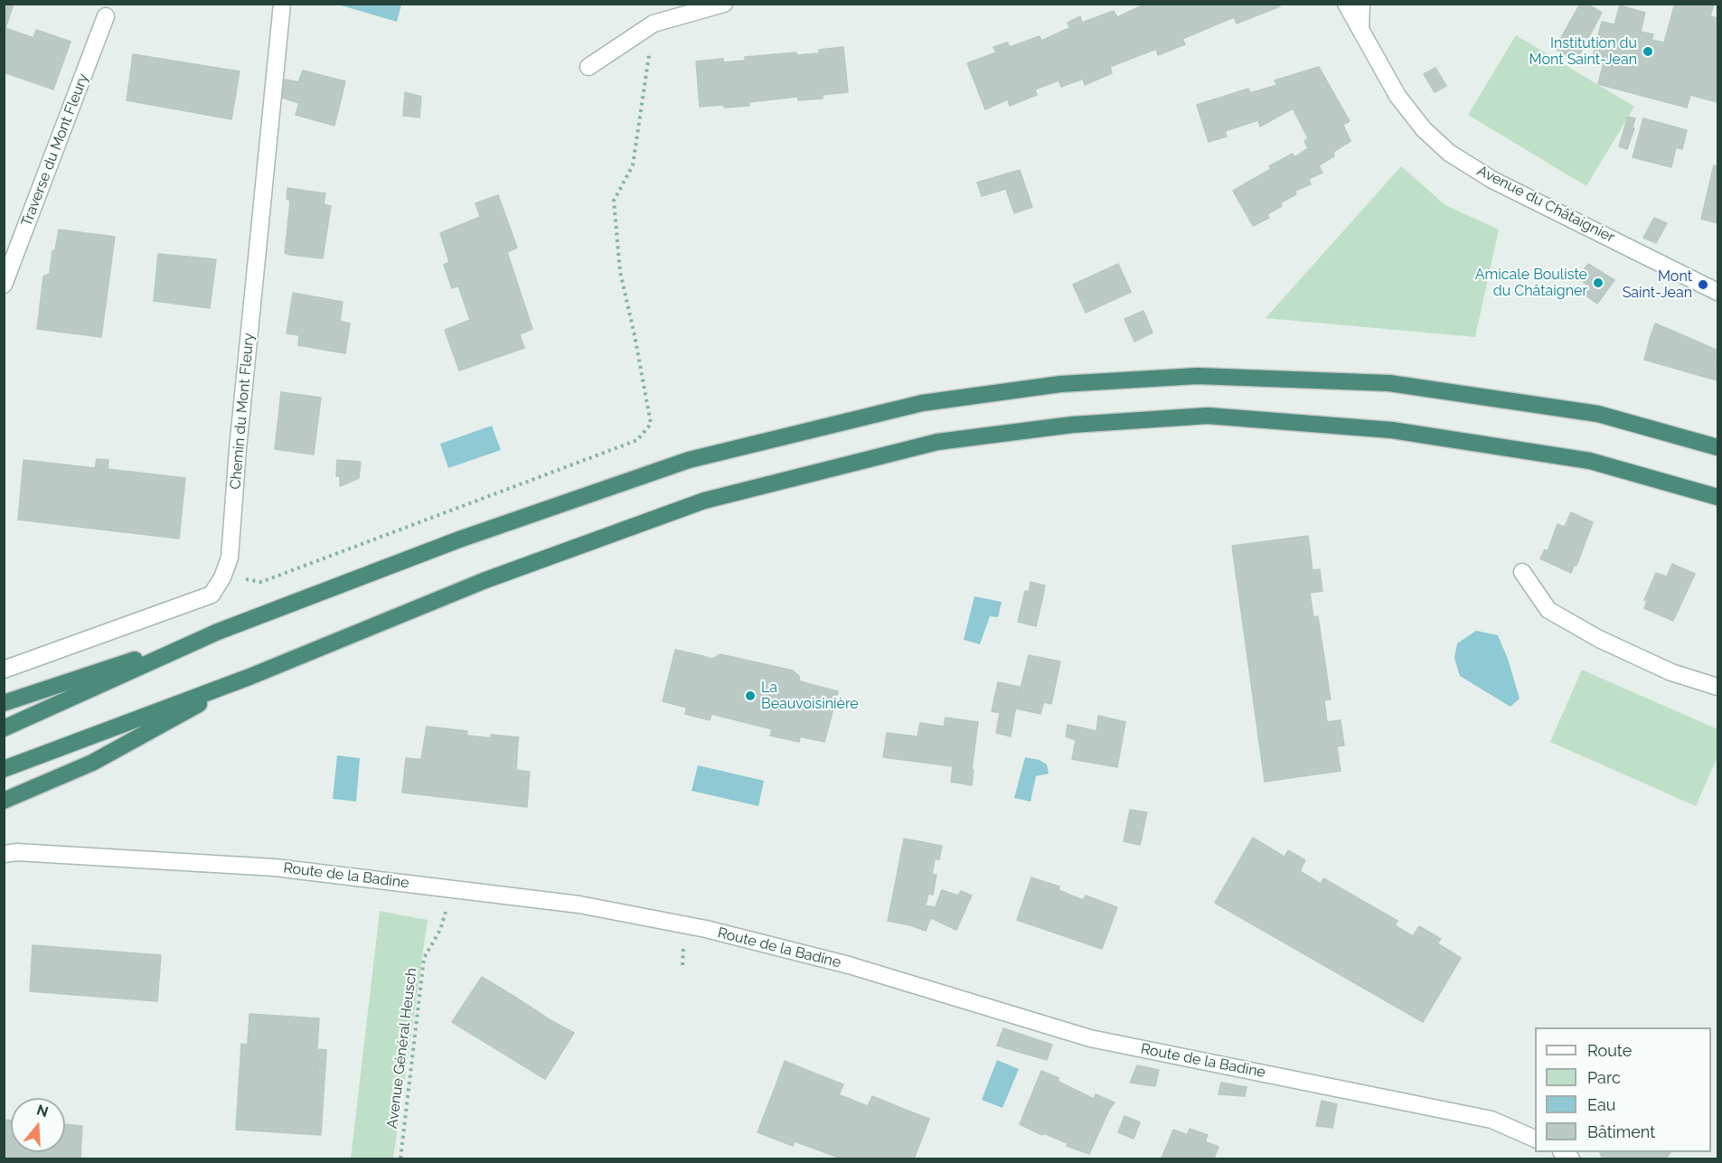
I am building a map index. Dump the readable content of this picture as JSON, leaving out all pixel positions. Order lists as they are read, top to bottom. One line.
{"streets":{"street":["Traverse du Mont Fleury","Avenue du Châtaignier","Chemin du Mont Fleury","Route de la Badine"],"path":["Avenue Général Heusch"]},"places":["Institution du Mont Saint-Jean","Amicale Bouliste du Châtaigner","Mont Saint-Jean","La Beauvoisinière"],"legend":["Route","Parc","Eau","Bâtiment"],"north":"top"}
